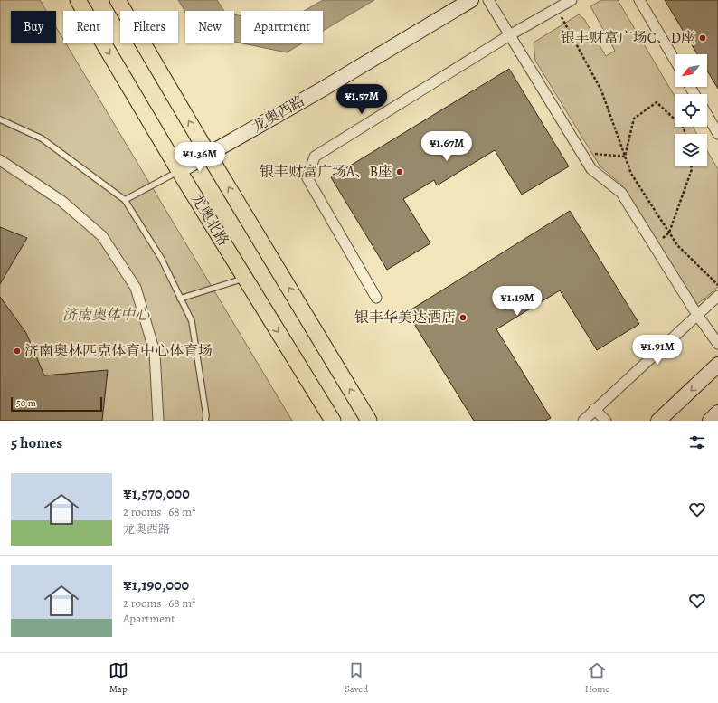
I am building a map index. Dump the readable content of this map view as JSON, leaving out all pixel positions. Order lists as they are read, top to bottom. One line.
{"streets":{"main road":["龙奥北路"],"street":["龙奥西路"]},"crossings":[["龙奥西路","龙奥北路"]],"parks":["济南奥体中心"],"places":["银丰财富广场C、D座","银丰财富广场A、B座","银丰华美达酒店","济南奥林匹克体育中心体育场"],"scale_bar":"50 m","north":"bottom left","page":{"chip":["Buy","Rent","Filters","New","Apartment"],"price":["¥1.57M","¥1.67M","¥1.36M","¥1.19M","¥1.91M"],"scale":"50 m","heading":"5 homes","list":[{"name":"¥1,570,000","note":"2 rooms · 68 m² · 龙奥西路"},{"name":"¥1,190,000","note":"2 rooms · 68 m² · Apartment"}],"tabs":["Map","Saved","Home"]}}
